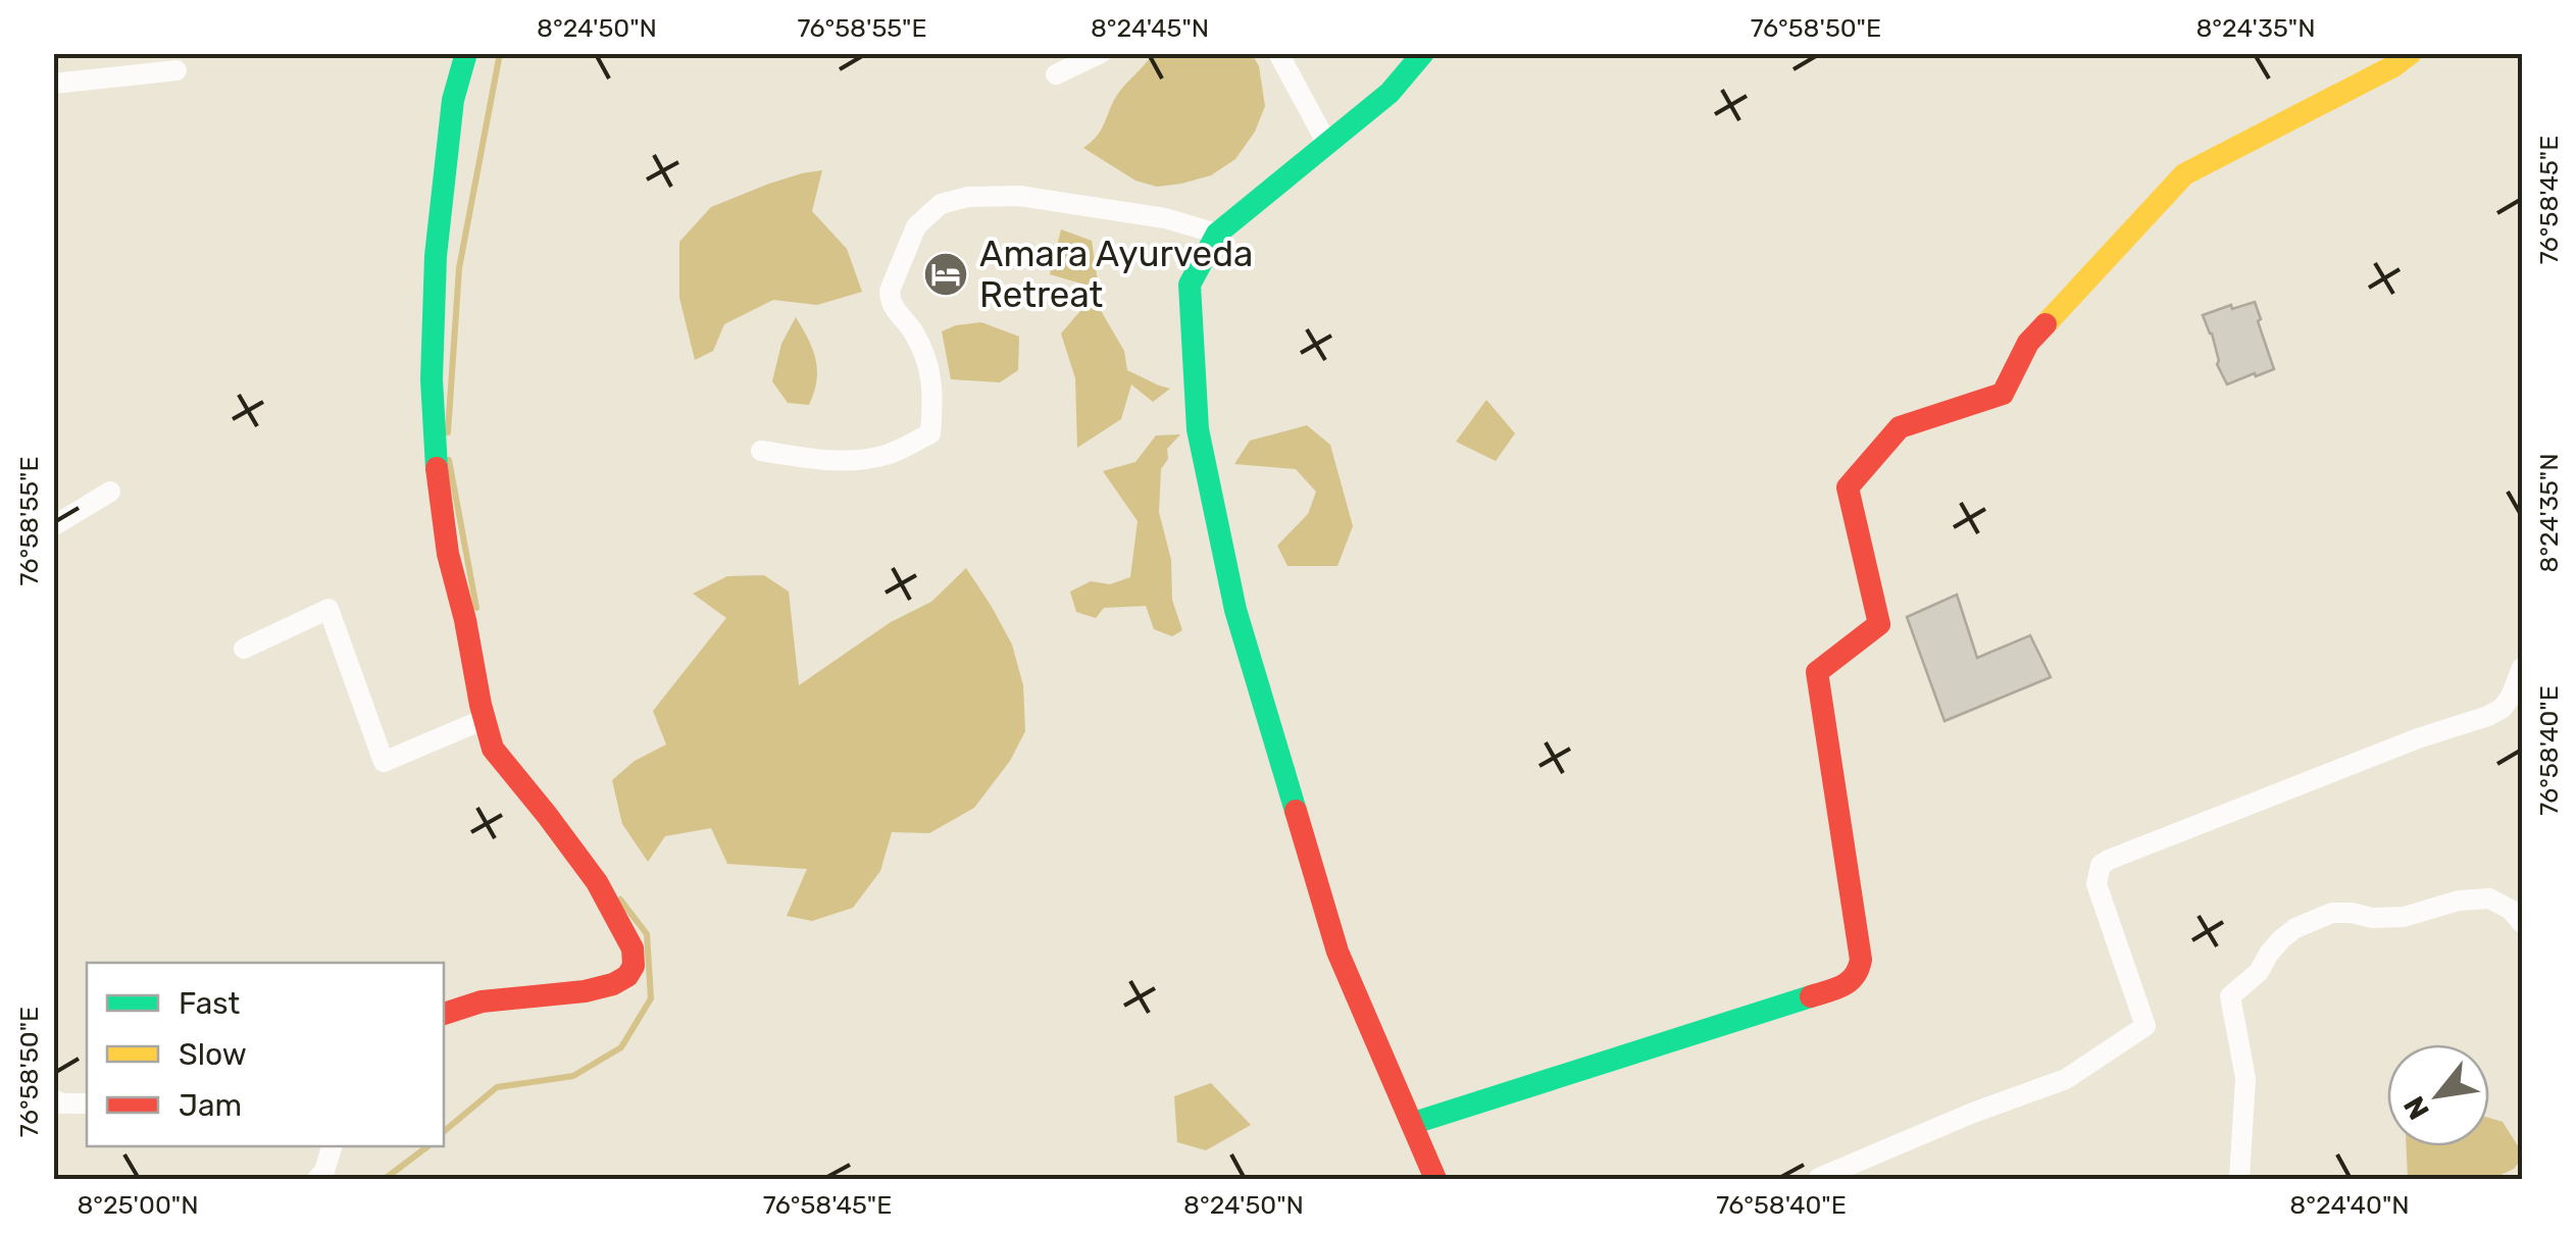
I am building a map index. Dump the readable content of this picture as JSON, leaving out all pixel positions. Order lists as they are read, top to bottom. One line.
{"places":{"hotel":["Amara Ayurveda Retreat"]},"legend":["Fast","Slow","Jam"],"north":"bottom left","coordinates":["8°24'50\"N","76°58'55\"E","8°24'45\"N","76°58'50\"E","8°24'35\"N","76°58'45\"E","76°58'40\"E","8°25'00\"N","8°24'40\"N"]}
